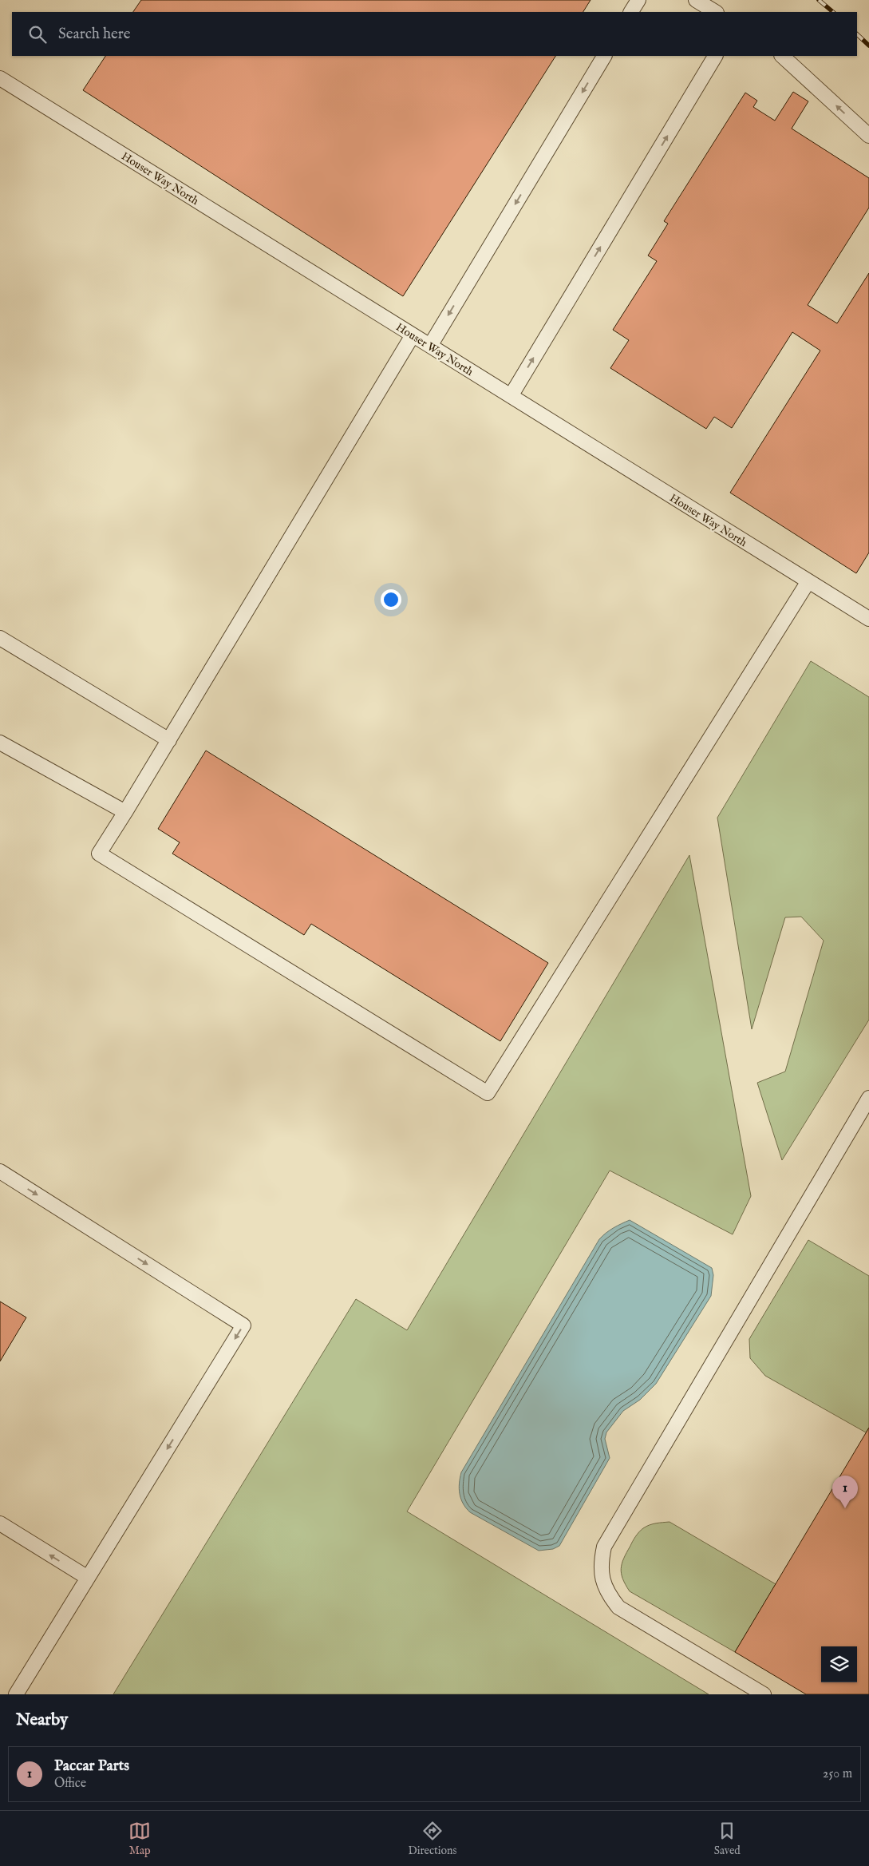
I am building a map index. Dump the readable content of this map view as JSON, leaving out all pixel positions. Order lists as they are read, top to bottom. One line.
{"streets":{"lane":["Houser Way North"]},"page":{"search":"Search here","pins":"1","heading":"Nearby","list":[{"mark":"1","name":"Paccar Parts","note":"Office","value":"250 m"}],"nav":["Map","Directions","Saved"]}}
